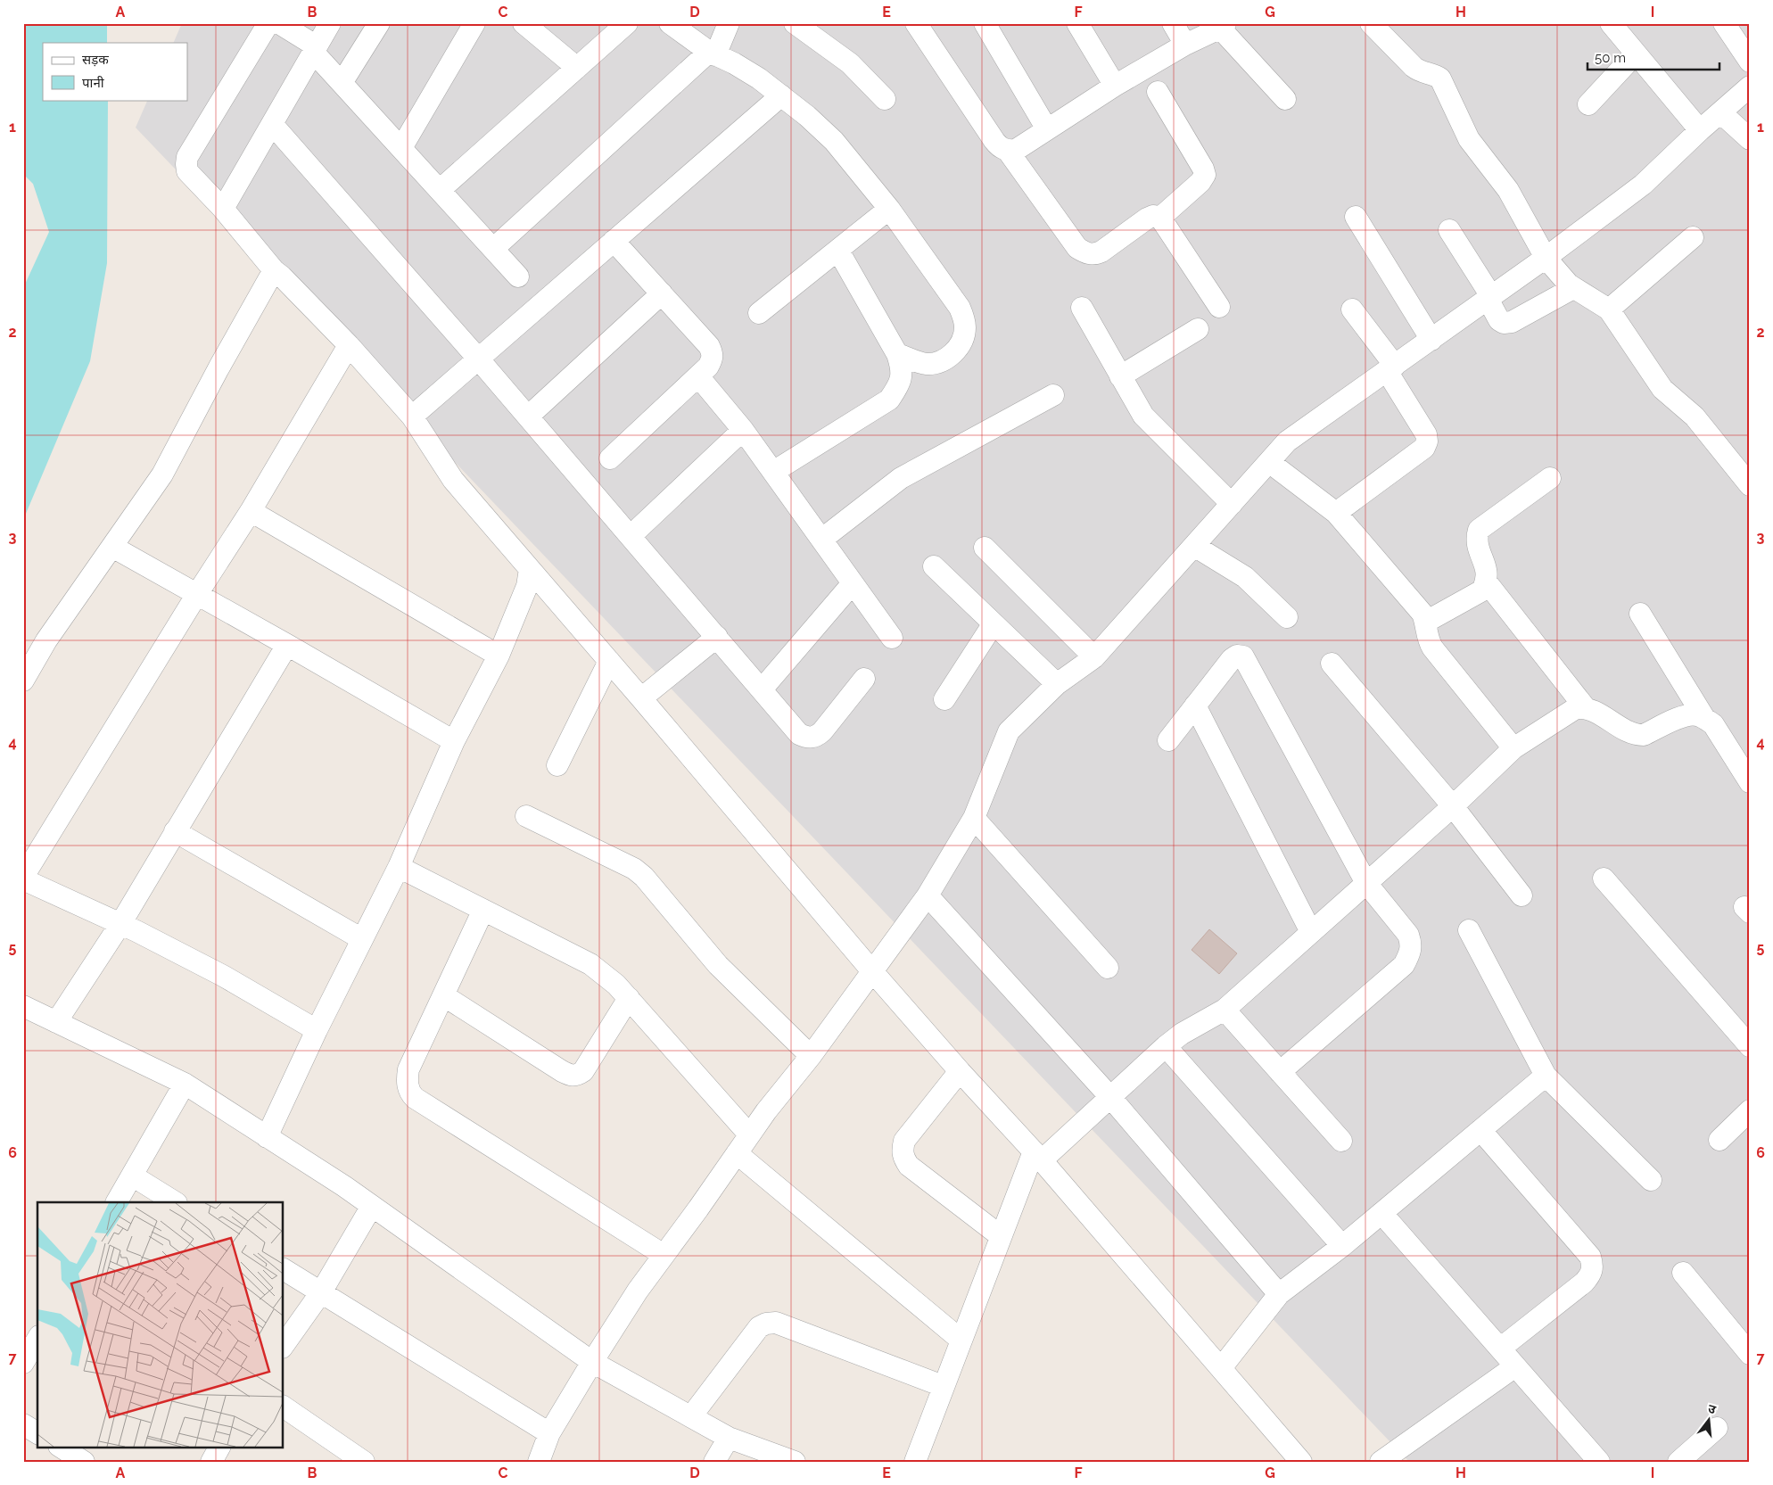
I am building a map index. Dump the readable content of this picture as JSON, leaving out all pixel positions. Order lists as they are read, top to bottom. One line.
{"legend":["सड़क","पानी"],"scale_bar":"50 m","north":"top","grid":{"columns":["A","B","C","D","E","F","G","H","I"],"rows":["1","2","3","4","5","6","7"]}}
